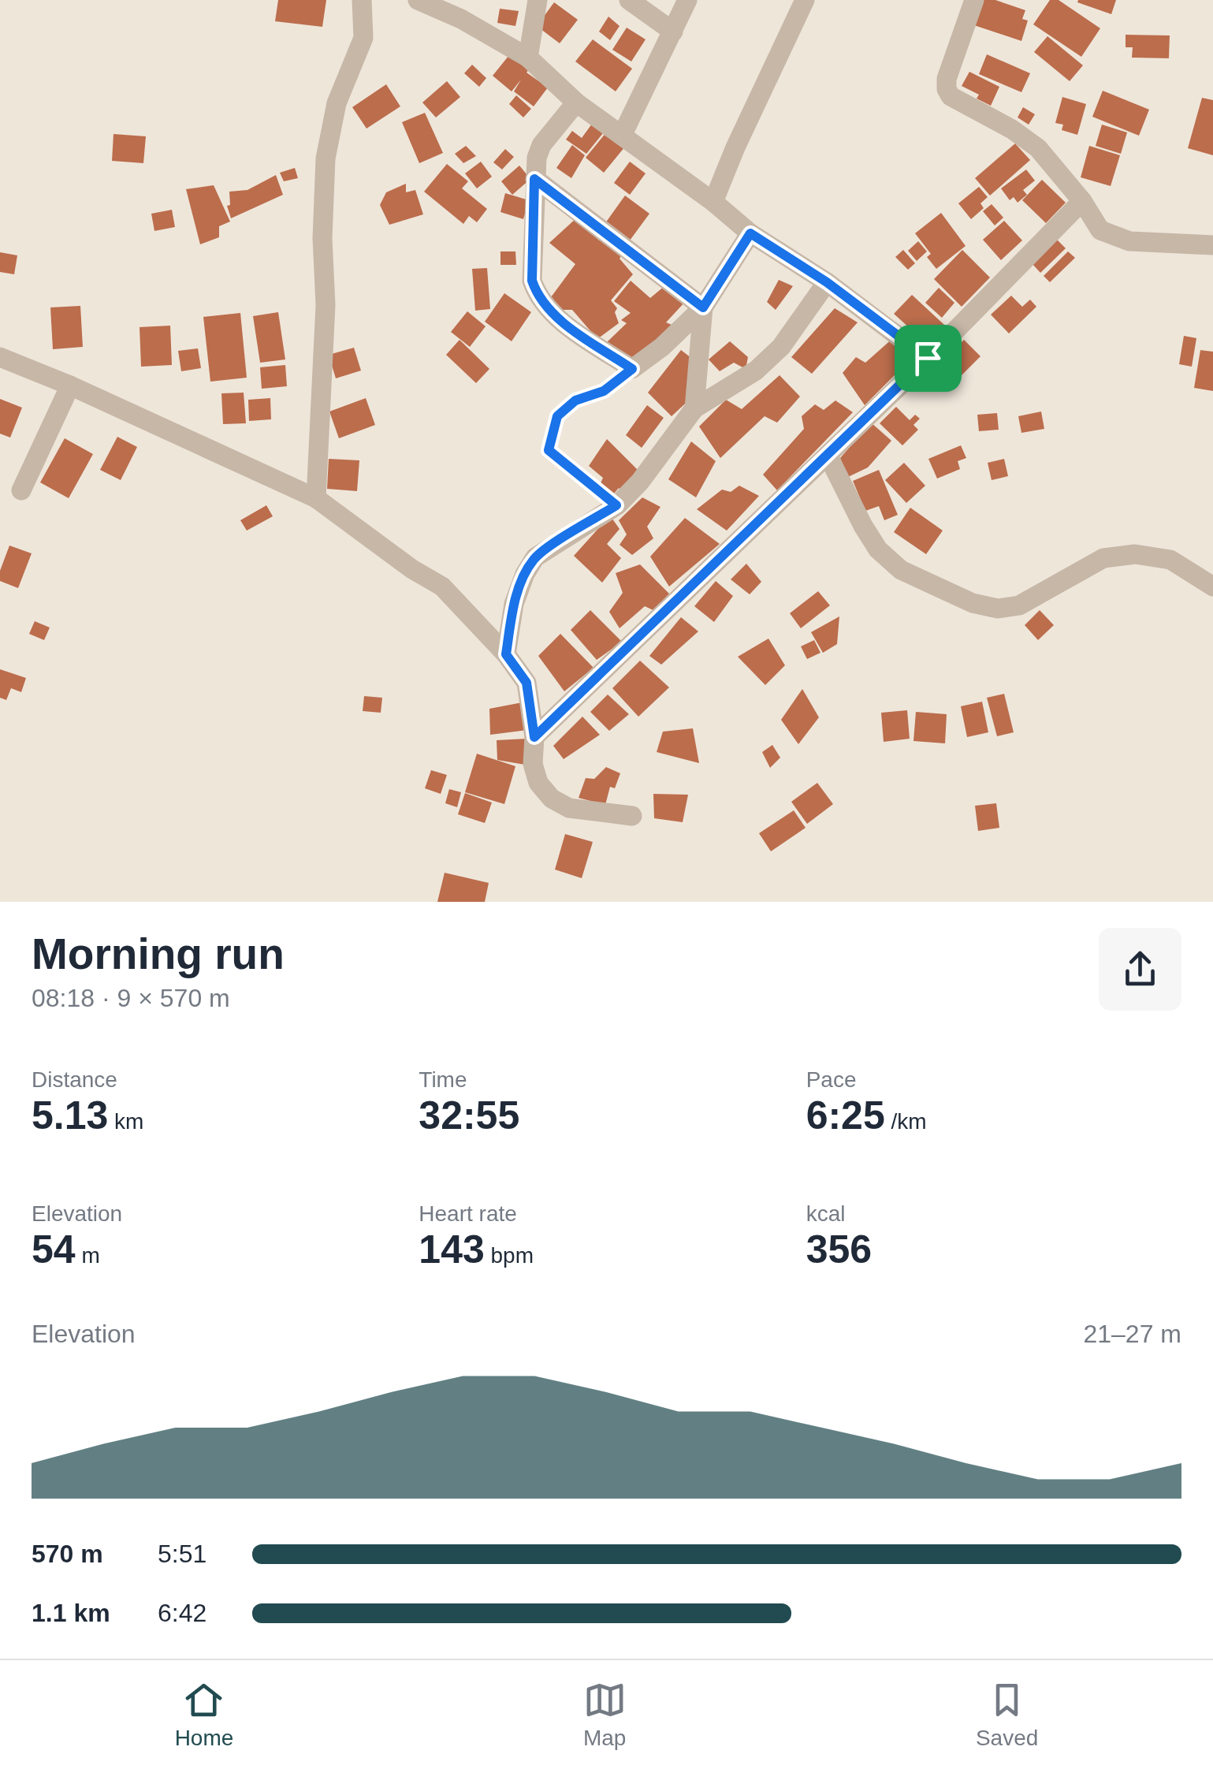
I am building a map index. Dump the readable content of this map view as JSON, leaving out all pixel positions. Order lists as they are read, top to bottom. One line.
{"page":{"heading":["Morning run","08:18 · 9 × 570 m"],"stats":[["Distance","5.13 km"],["Time","32:55"],["Pace","6:25 /km"],["Elevation","54 m"],["Heart rate","143 bpm"],["kcal","356"]],"chart":["Elevation","21–27 m"],"list":[{"name":"570 m","note":"5:51"},{"name":"1.1 km","note":"6:42"}],"tabs":["Home","Map","Saved"]}}
